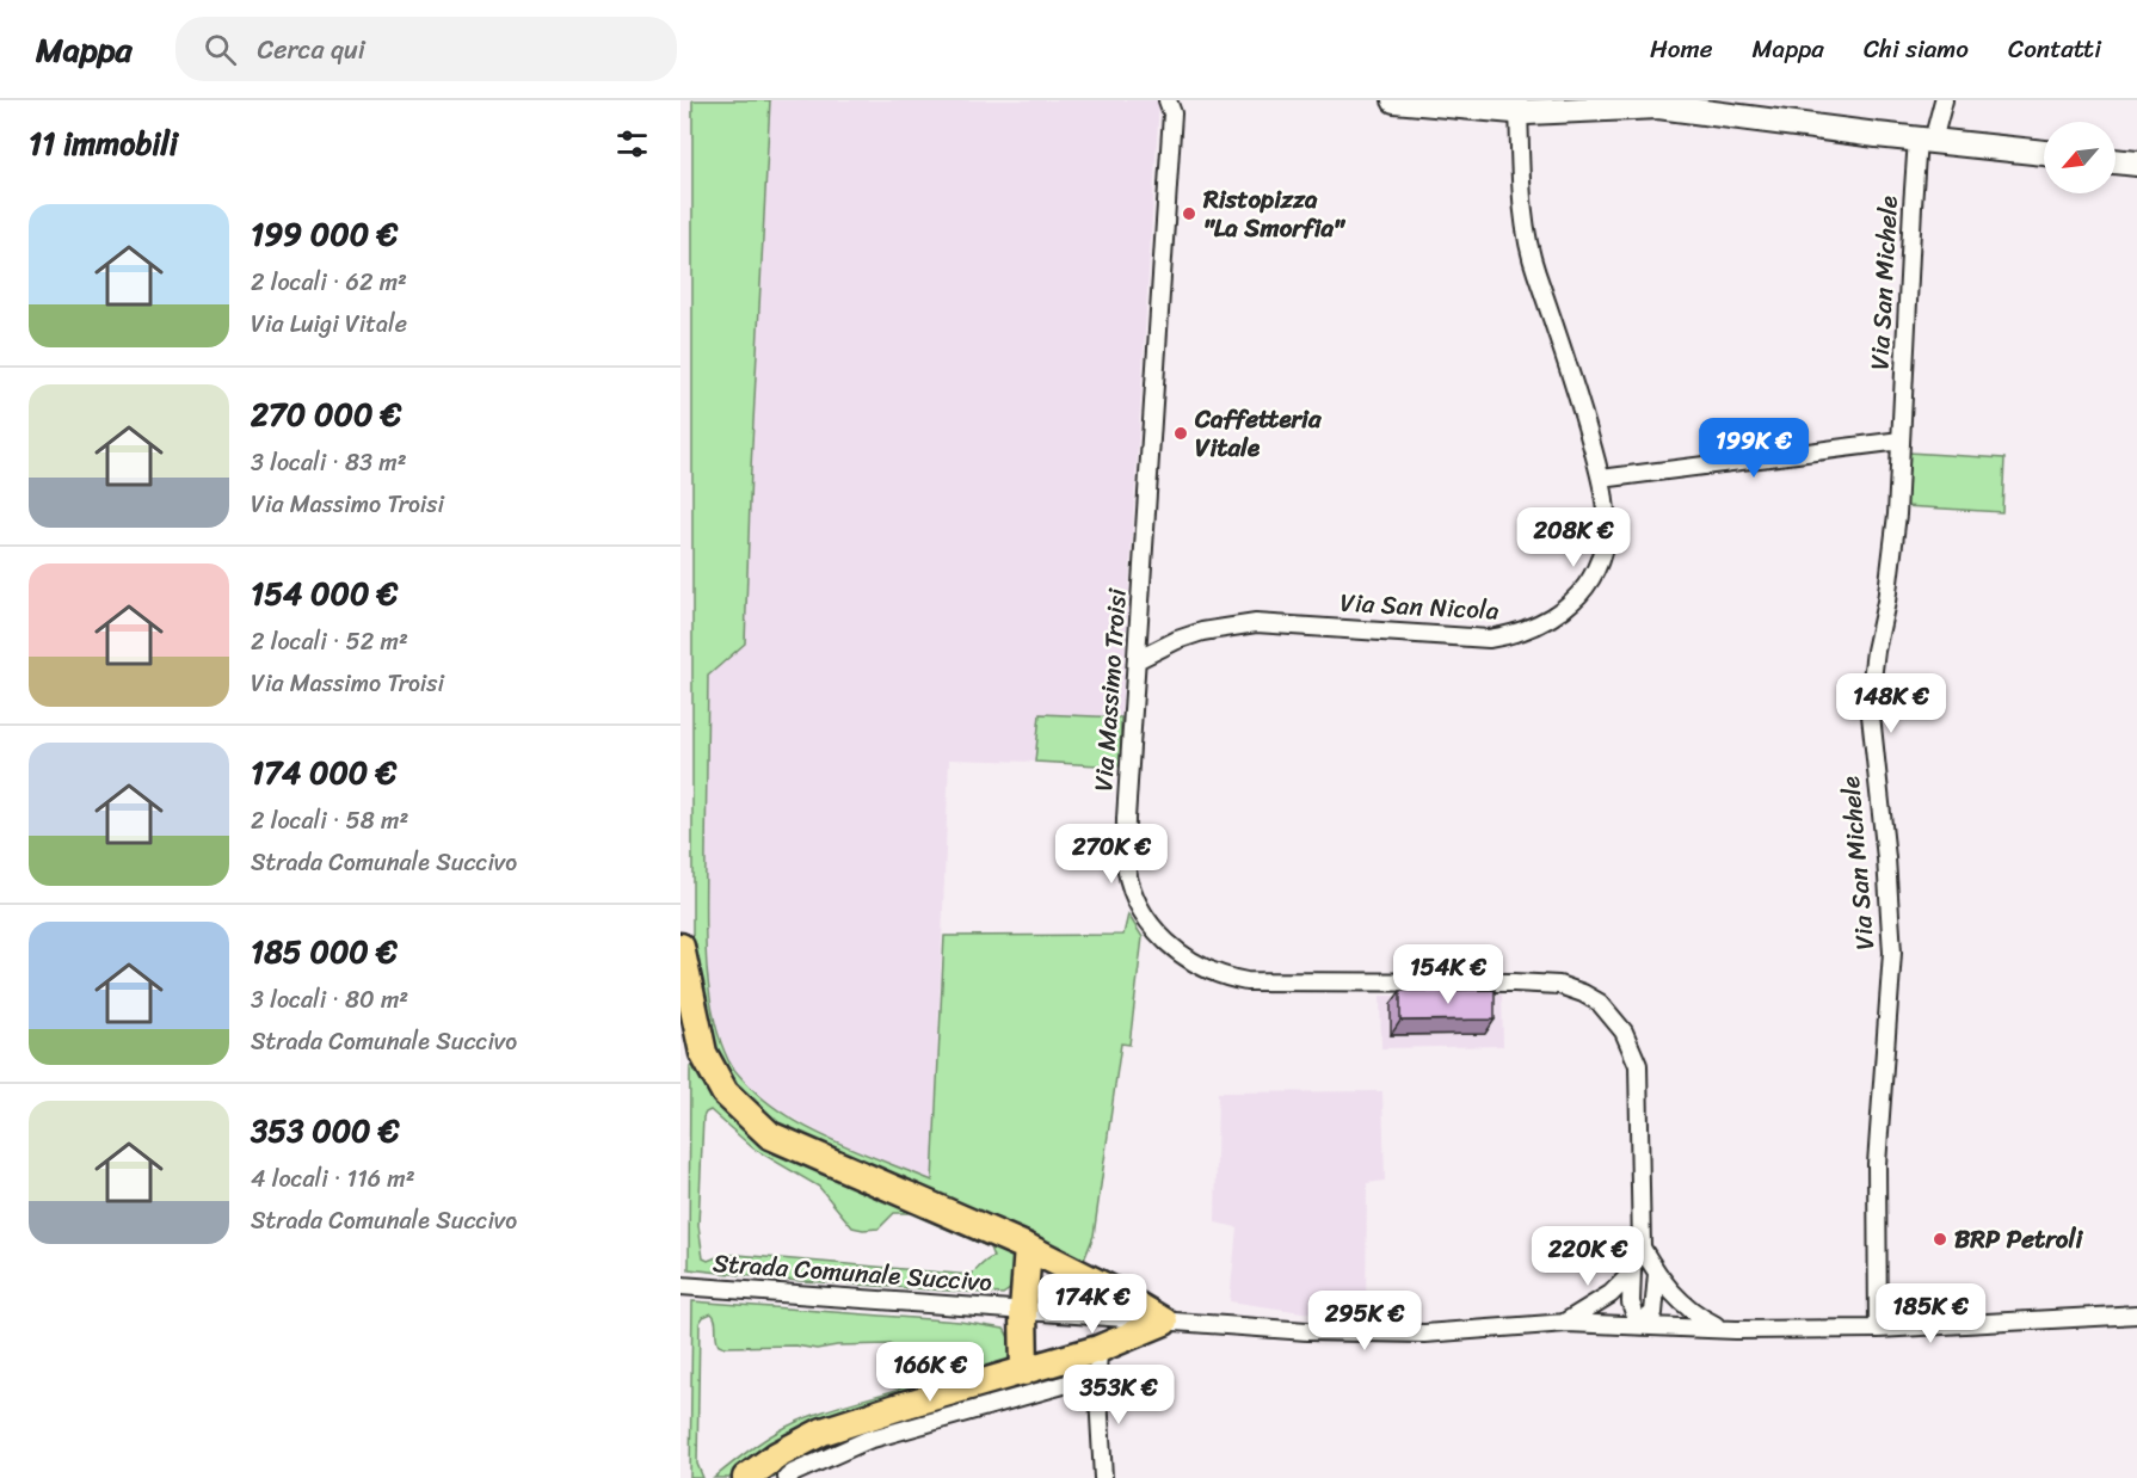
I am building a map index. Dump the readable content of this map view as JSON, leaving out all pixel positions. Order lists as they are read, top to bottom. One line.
{"streets":{"street":["Via San Michele","Via San Nicola","Via Massimo Troisi","Strada Comunale Succivo"]},"crossings":[["Via San Michele","Strada Comunale Succivo"],["Via San Nicola","Via Massimo Troisi"],["Via Massimo Troisi","Strada Comunale Succivo"]],"places":["Ristopizza \"La Smorfia\"","Caffetteria Vitale","BRP Petroli"],"north":"bottom left","page":{"header":"Mappa","search":"Cerca qui","nav":["Home","Mappa","Chi siamo","Contatti"],"heading":"11 immobili","list":[{"name":"199 000 €","note":"2 locali · 62 m² · Via Luigi Vitale"},{"name":"270 000 €","note":"3 locali · 83 m² · Via Massimo Troisi"},{"name":"154 000 €","note":"2 locali · 52 m² · Via Massimo Troisi"},{"name":"174 000 €","note":"2 locali · 58 m² · Strada Comunale Succivo"},{"name":"185 000 €","note":"3 locali · 80 m² · Strada Comunale Succivo"},{"name":"353 000 €","note":"4 locali · 116 m² · Strada Comunale Succivo"}],"price":["199K €","208K €","148K €","270K €","154K €","220K €","174K €","185K €","295K €","166K €","353K €"]}}
